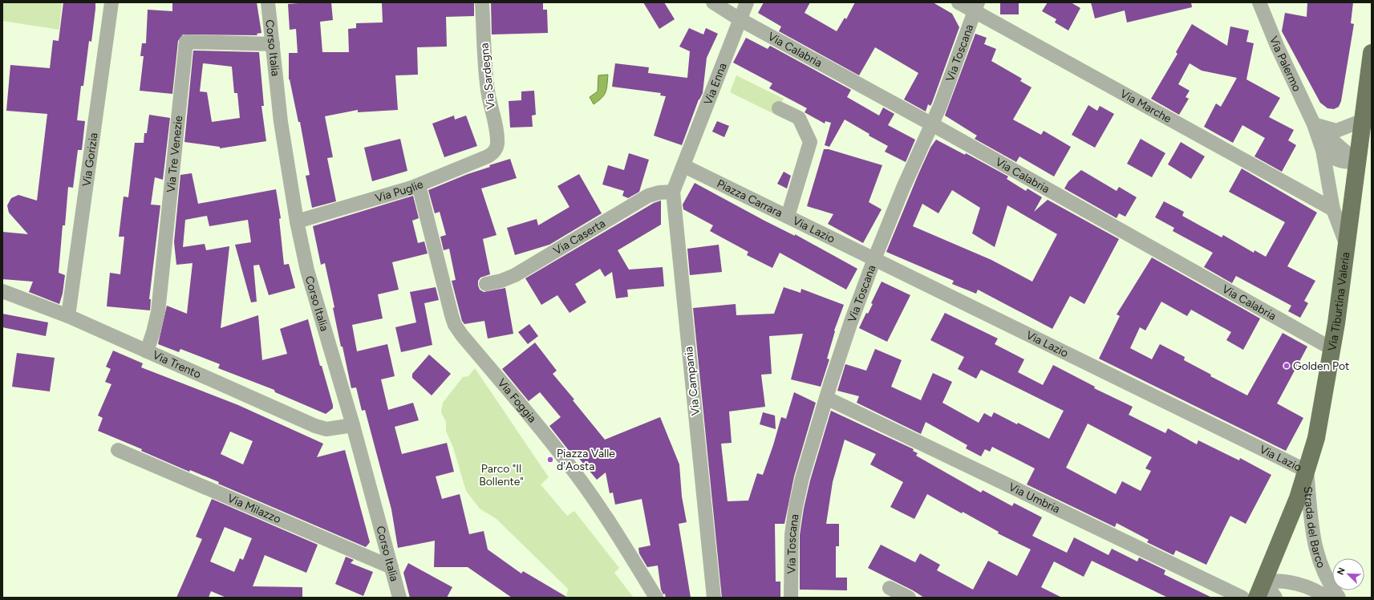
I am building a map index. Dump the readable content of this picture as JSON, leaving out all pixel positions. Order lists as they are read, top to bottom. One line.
{"streets":{"main road":["Via Tiburtina Valeria"],"street":["Corso Italia","Via Calabria","Via Toscana","Via Palermo","Via Sardegna","Via Enna","Via Marche","Via Tre Venezie","Via Gorizia","Via Puglie","Piazza Carrara","Via Lazio","Via Caserta","Via Trento","Via Campania","Via Foggia","Via Umbria","Via Milazzo","Strada del Barco"]},"crossings":[["Corso Italia","Via Tre Venezie"],["Corso Italia","Via Puglie"],["Corso Italia","Via Trento"],["Corso Italia","Via Milazzo"],["Via Calabria","Via Toscana"],["Via Calabria","Via Enna"],["Via Calabria","Via Tiburtina Valeria"],["Via Toscana","Via Marche"],["Via Toscana","Via Lazio"],["Via Toscana","Via Umbria"],["Via Palermo","Via Marche"],["Via Palermo","Via Tiburtina Valeria"],["Via Sardegna","Via Puglie"],["Via Enna","Piazza Carrara"],["Via Enna","Via Campania"],["Via Tre Venezie","Via Trento"],["Via Gorizia","Via Trento"],["Via Puglie","Via Foggia"],["Piazza Carrara","Via Lazio"],["Piazza Carrara","Via Campania"],["Via Lazio","Via Tiburtina Valeria"],["Via Lazio","Strada del Barco"],["Via Caserta","Via Campania"],["Via Tiburtina Valeria","Strada del Barco"]],"parks":["Parco \"Il Bollente\""],"places":["Golden Pot","Piazza Valle d'Aosta"],"north":"top left"}
